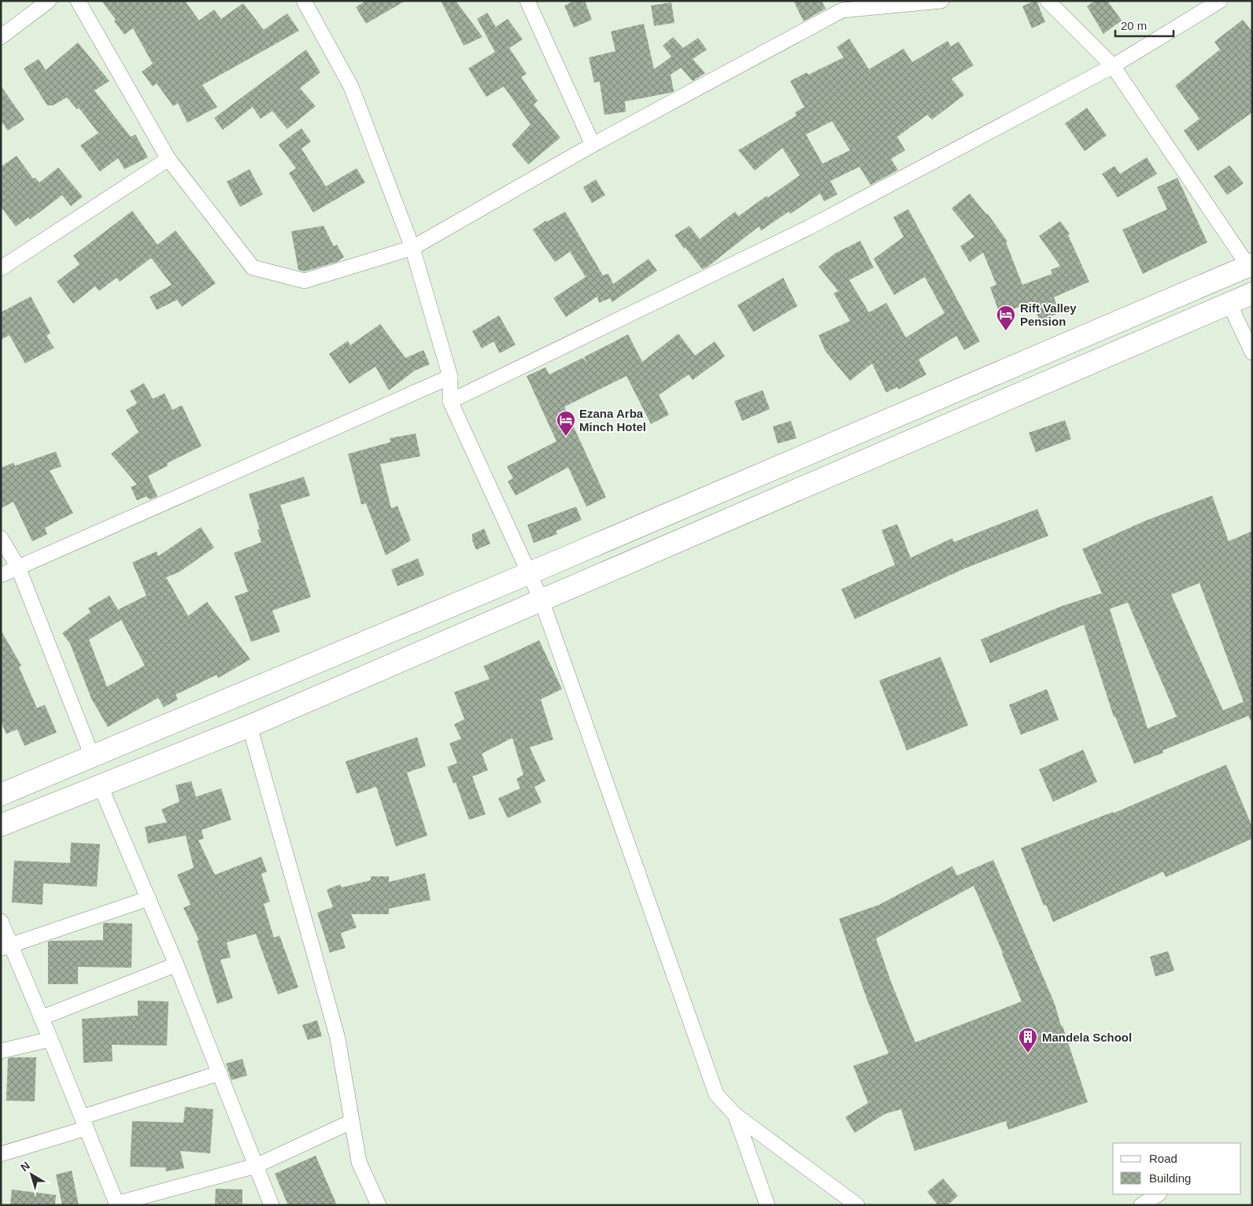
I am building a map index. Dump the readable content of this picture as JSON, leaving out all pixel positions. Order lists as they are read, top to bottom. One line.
{"places":{"hotel":["Rift Valley Pension","Ezana Arba Minch Hotel"],"building":["Mandela School"]},"legend":["Road","Building"],"scale_bar":"20 m","north":"top left"}
